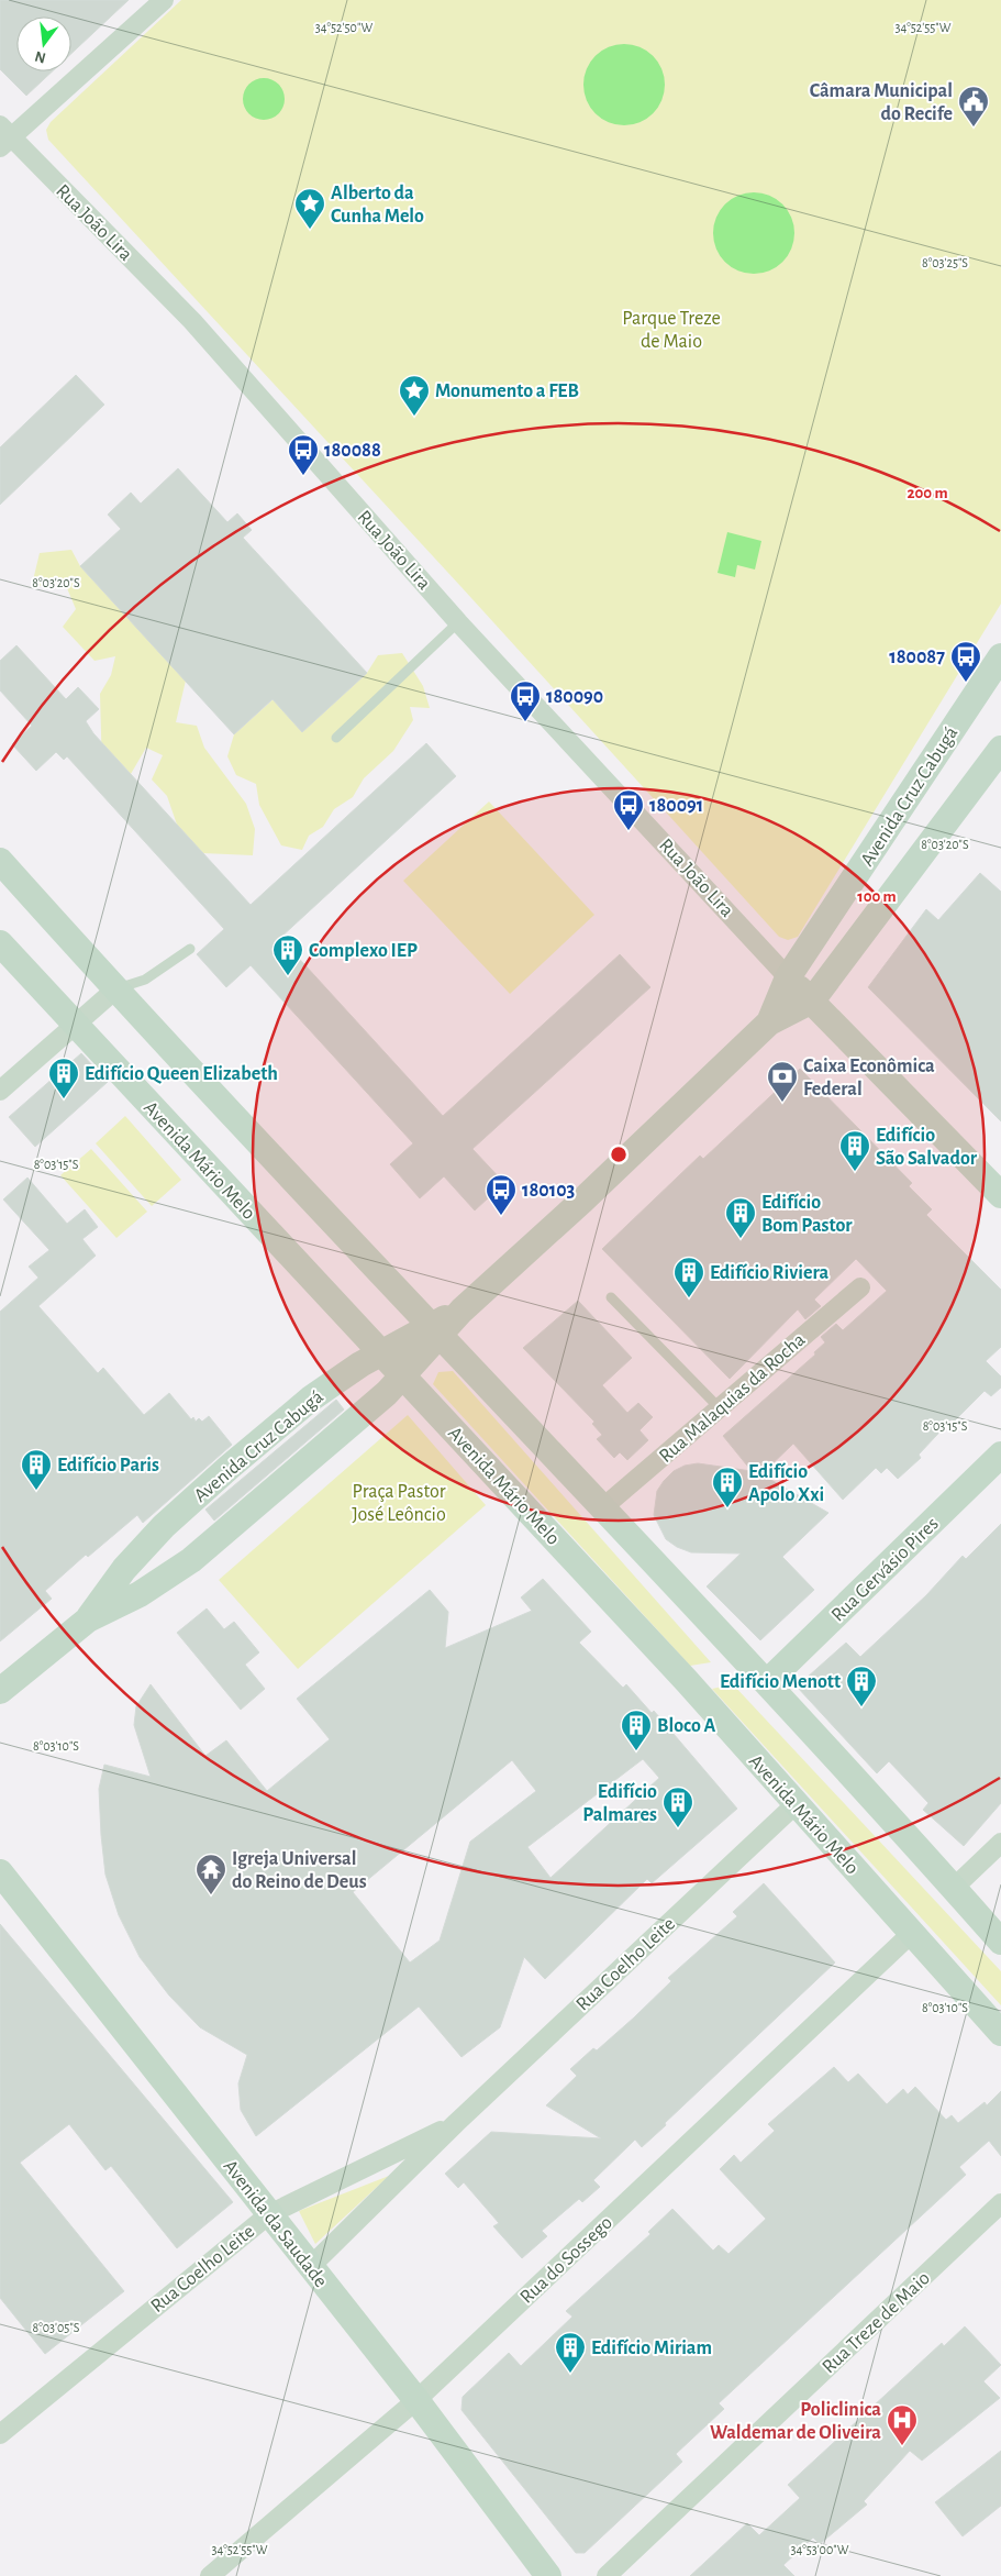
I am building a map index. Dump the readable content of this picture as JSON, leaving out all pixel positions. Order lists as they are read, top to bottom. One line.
{"streets":{"main road":["Avenida Cruz Cabugá","Avenida Mário Melo","Rua Gervásio Pires","Avenida da Saudade"],"street":["Rua João Lira","Rua Malaquias da Rocha","Rua Coelho Leite","Rua do Sossego","Rua Treze de Maio"]},"crossings":[["Rua João Lira","Avenida Cruz Cabugá"],["Avenida Cruz Cabugá","Avenida Mário Melo"],["Avenida Mário Melo","Rua Coelho Leite"],["Avenida Mário Melo","Rua do Sossego"],["Rua Coelho Leite","Avenida da Saudade"],["Avenida da Saudade","Rua do Sossego"]],"parks":["Parque Treze de Maio","Praça Pastor José Leôncio"],"places":{"public building":["Câmara Municipal do Recife"],"place":["Alberto da Cunha Melo","Monumento a FEB"],"bus stop":["180088","180087","180090","180091","180103"],"building":["Complexo IEP","Edifício Queen Elizabeth","Edifício São Salvador","Edifício Bom Pastor","Edifício Riviera","Edifício Paris","Edifício Apolo Xxi","Edifício Menott","Bloco A","Edifício Palmares","Edifício Miriam"],"bank":["Caixa Econômica Federal"],"temple":["Igreja Universal do Reino de Deus"],"hospital":["Policlinica Waldemar de Oliveira"]},"north":"bottom","coordinates":["34°52'50\"W","34°52'55\"W","8°03'25\"S","8°03'20\"S","8°03'15\"S","8°03'10\"S","8°03'05\"S","34°53'00\"W"],"rings":["200 m","100 m"]}
